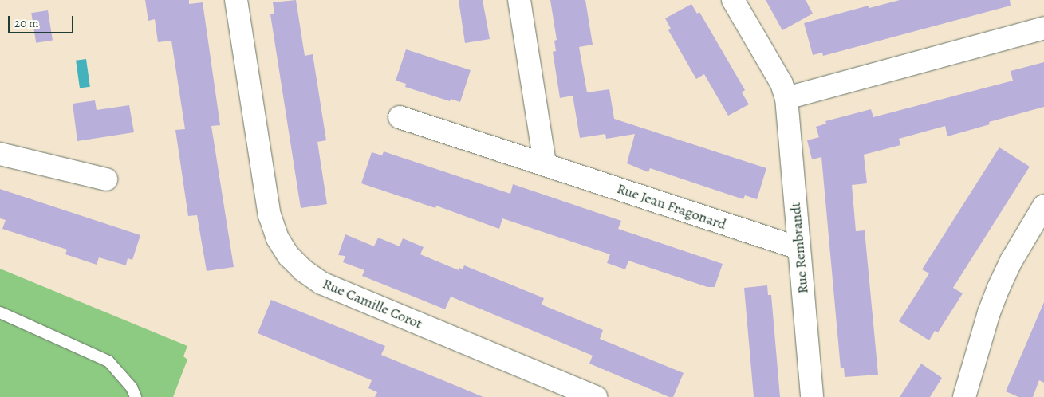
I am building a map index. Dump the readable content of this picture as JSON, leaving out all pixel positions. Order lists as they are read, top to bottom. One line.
{"streets":{"street":["Rue Jean Fragonard","Rue Rembrandt","Rue Camille Corot"]},"crossings":[["Rue Jean Fragonard","Rue Rembrandt"]],"scale_bar":"20 m"}
